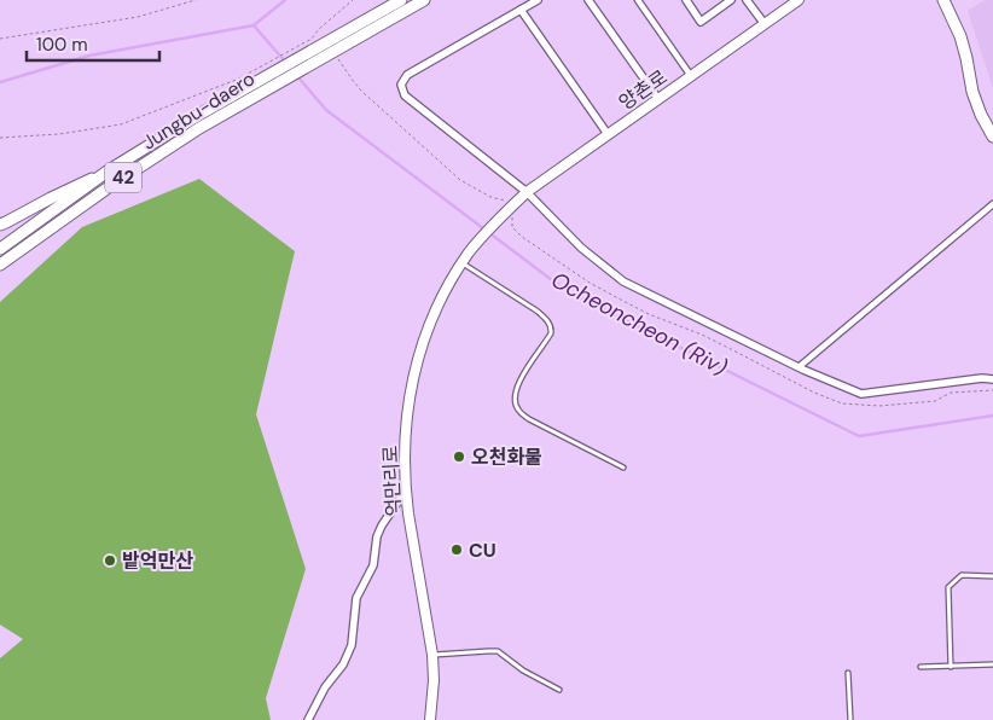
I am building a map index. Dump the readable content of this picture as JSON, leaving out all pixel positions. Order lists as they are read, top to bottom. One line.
{"streets":{"main road":["Jungbu-daero","42"],"street":["양촌로","억만리로"]},"crossings":[["양촌로","억만리로"],["Jungbu-daero","42"]],"water":["Ocheoncheon (Riv)"],"places":["오천화물","CU","밭억만산"],"scale_bar":"100 m"}
